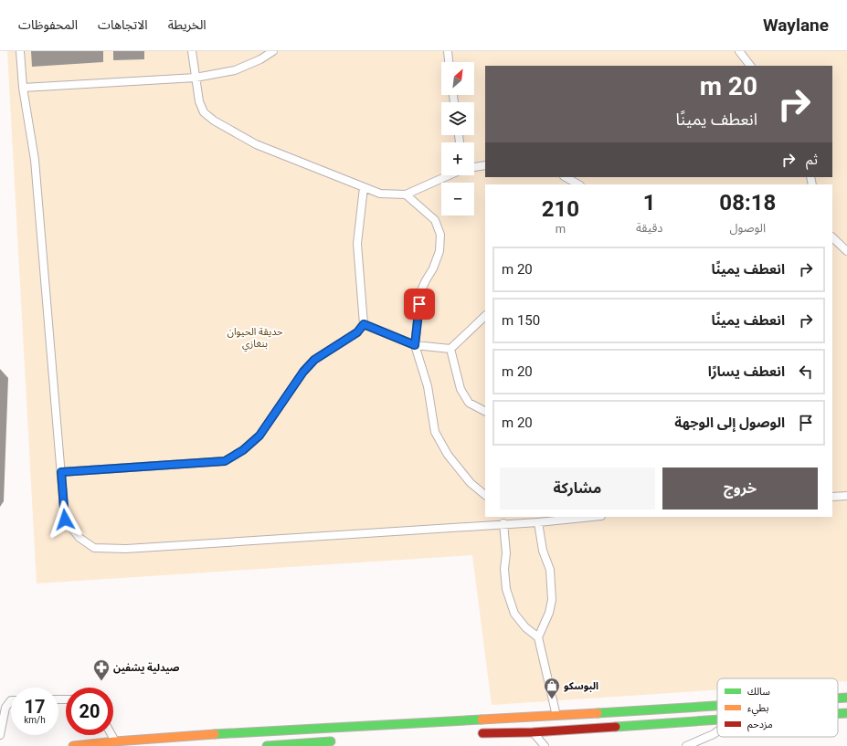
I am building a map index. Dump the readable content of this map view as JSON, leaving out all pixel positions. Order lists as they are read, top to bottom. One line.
{"parks":["حديقة الحيوان بنغازي"],"places":{"pharmacy":["صيدلية يشفين"],"shop":["البوسكو"]},"legend":["سالك","بطيء","مزدحم"],"north":"top right","page":{"header":"Waylane","nav":["الخريطة","الاتجاهات","المحفوظات"],"map_buttons":["+","−"],"turn":["20 m","انعطف يمينًا"],"then":"ثم","eta":["08:18","الوصول","1","دقيقة","210","m"],"list":[{"name":"انعطف يمينًا","value":"20 m"},{"name":"انعطف يمينًا","value":"150 m"},{"name":"انعطف يسارًا","value":"20 m"},{"name":"الوصول إلى الوجهة","value":"20 m"}],"buttons":["خروج","مشاركة"],"speed":"17 km/h","limit":"20"}}
